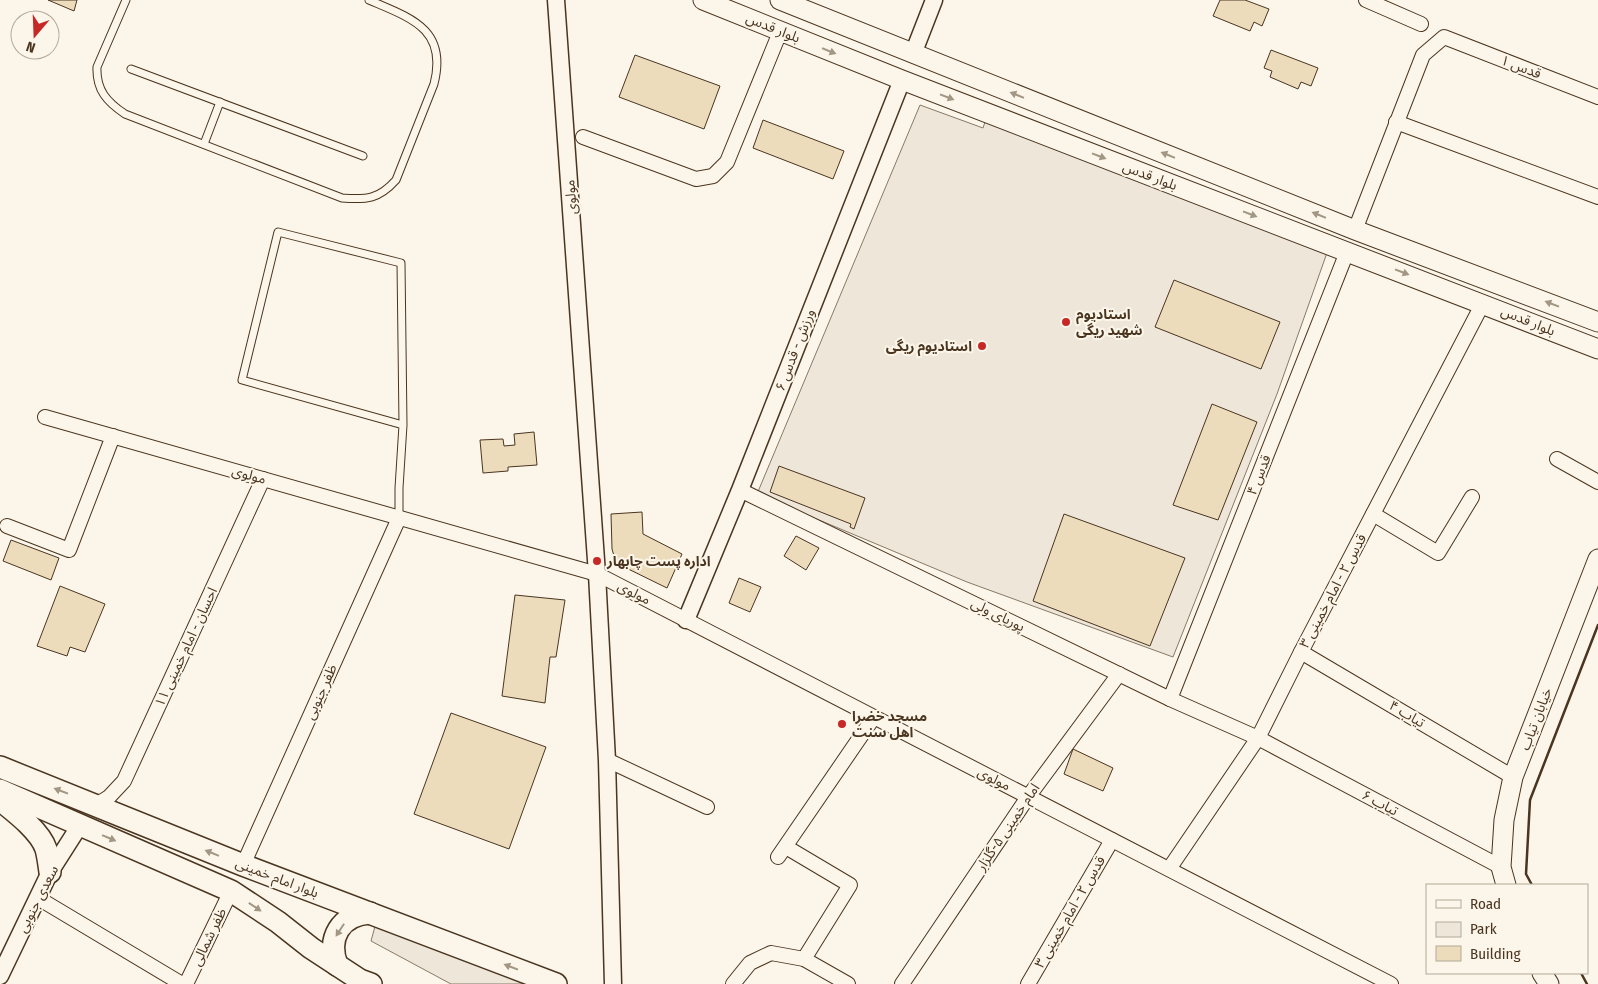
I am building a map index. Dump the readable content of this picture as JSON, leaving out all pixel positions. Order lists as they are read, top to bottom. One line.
{"streets":{"main road":["بلوار قدس","خیابان تیاب","بلوار امام خمینی"],"street":["قدس ۱","مولوی","ورزش - قدس ۶","قدس ۴","قدس ۲ - امام خمینی ۳","پوریای ولی","احسان - امام خمینی ۱۱","ظفر جنوبی","تیاب ۴","تیاب ۶","امام خمینی ۵-گلزار","سعدی جنوبی","ظفر شمالی"]},"crossings":[["بلوار قدس","ورزش - قدس ۶"],["بلوار قدس","قدس ۴"],["بلوار قدس","قدس ۲ - امام خمینی ۳"],["مولوی","ورزش - قدس ۶"],["مولوی","قدس ۲ - امام خمینی ۳"],["مولوی","احسان - امام خمینی ۱۱"],["مولوی","ظفر جنوبی"],["مولوی","امام خمینی ۵-گلزار"],["ورزش - قدس ۶","پوریای ولی"],["قدس ۴","پوریای ولی"],["قدس ۲ - امام خمینی ۳","پوریای ولی"],["قدس ۲ - امام خمینی ۳","تیاب ۴"],["قدس ۲ - امام خمینی ۳","تیاب ۶"],["پوریای ولی","تیاب ۶"],["پوریای ولی","امام خمینی ۵-گلزار"],["احسان - امام خمینی ۱۱","بلوار امام خمینی"],["ظفر جنوبی","بلوار امام خمینی"],["تیاب ۴","خیابان تیاب"],["خیابان تیاب","تیاب ۶"],["بلوار امام خمینی","سعدی جنوبی"],["بلوار امام خمینی","ظفر شمالی"]],"places":["استادیوم شهید ریگی","استادیوم ریگی","اداره پست چابهار","مسجد خضرا اهل سنت"],"legend":["Road","Park","Building"],"north":"bottom"}
